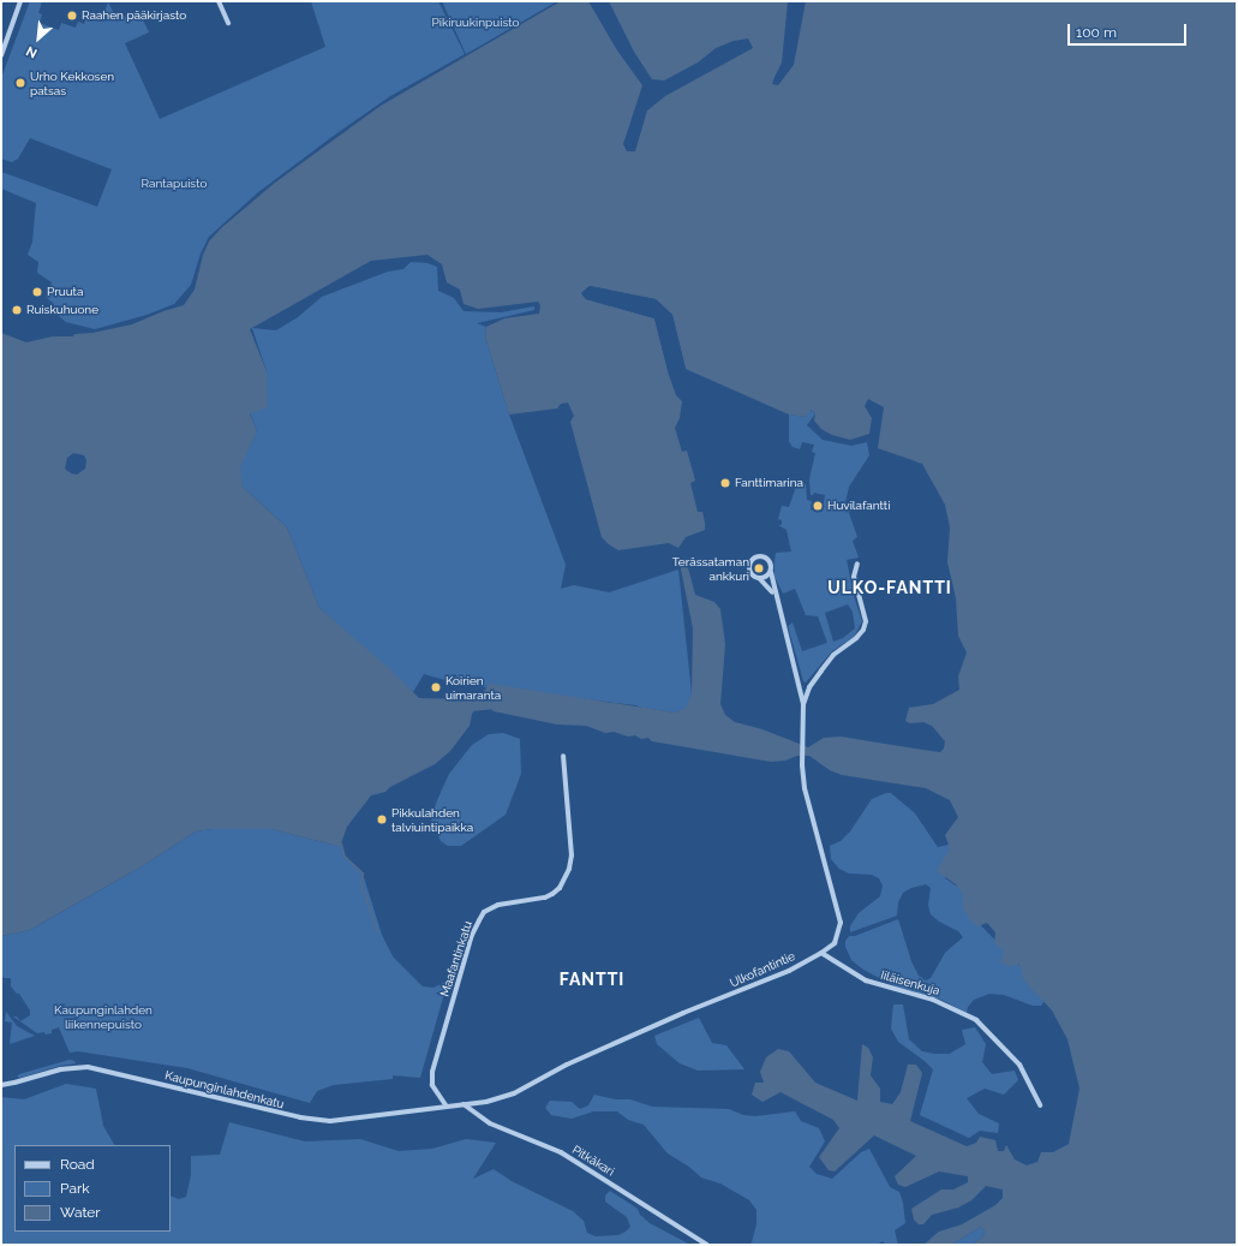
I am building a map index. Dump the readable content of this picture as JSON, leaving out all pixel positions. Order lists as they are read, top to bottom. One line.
{"streets":{"street":["Maafantinkatu","Ulkofantintie","Iiläisenkuja","Kaupunginlahdenkatu","Pitkäkari"]},"crossings":[["Maafantinkatu","Ulkofantintie"],["Maafantinkatu","Kaupunginlahdenkatu"],["Ulkofantintie","Iiläisenkuja"],["Ulkofantintie","Kaupunginlahdenkatu"],["Ulkofantintie","Pitkäkari"]],"districts":["ULKO-FANTTI","FANTTI"],"parks":["Pikiruukinpuisto","Rantapuisto","Kaupunginlahden liikennepuisto"],"places":["Raahen pääkirjasto","Urho Kekkosen patsas","Pruuta","Ruiskuhuone","Fanttimarina","Huvilafantti","Terässataman ankkuri","Koirien uimaranta","Pikkulahden talviuintipaikka"],"legend":["Road","Park","Water"],"scale_bar":"100 m","north":"bottom left"}
